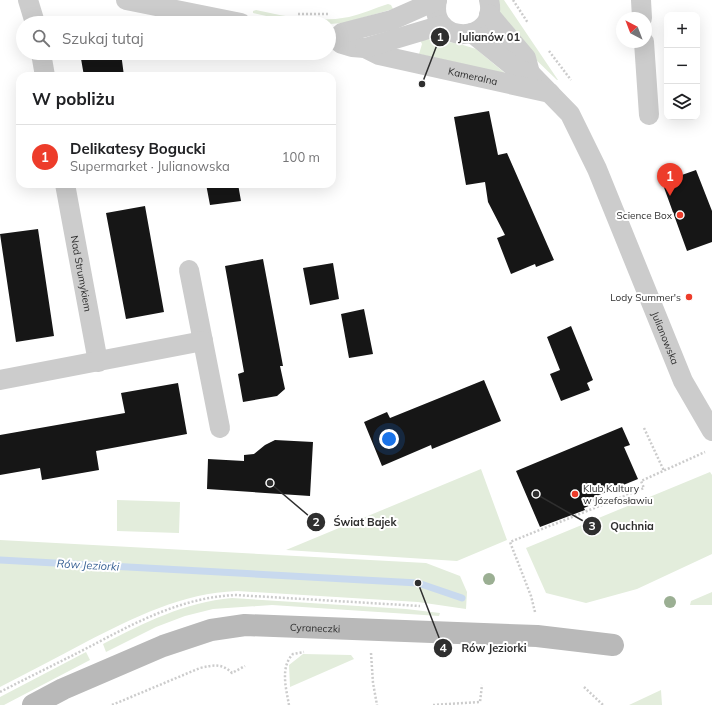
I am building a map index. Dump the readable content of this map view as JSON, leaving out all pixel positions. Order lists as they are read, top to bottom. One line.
{"streets":{"street":["Kameralna","Nad Strumykiem","Julianowska","Cyraneczki"]},"crossings":[["Kameralna","Julianowska"]],"water":["Rów Jeziorki"],"places":["Julianów 01","Science Box","Lody Summer's","Świat Bajek","Quchnia","Klub Kultury w Józefosławiu","Rów Jeziorki"],"north":"top left","page":{"map_buttons":["+","−"],"search":"Szukaj tutaj","heading":"W pobliżu","list":[{"mark":"1","name":"Delikatesy Bogucki","note":"Supermarket · Julianowska","value":"100 m"}],"pins":"1"}}
